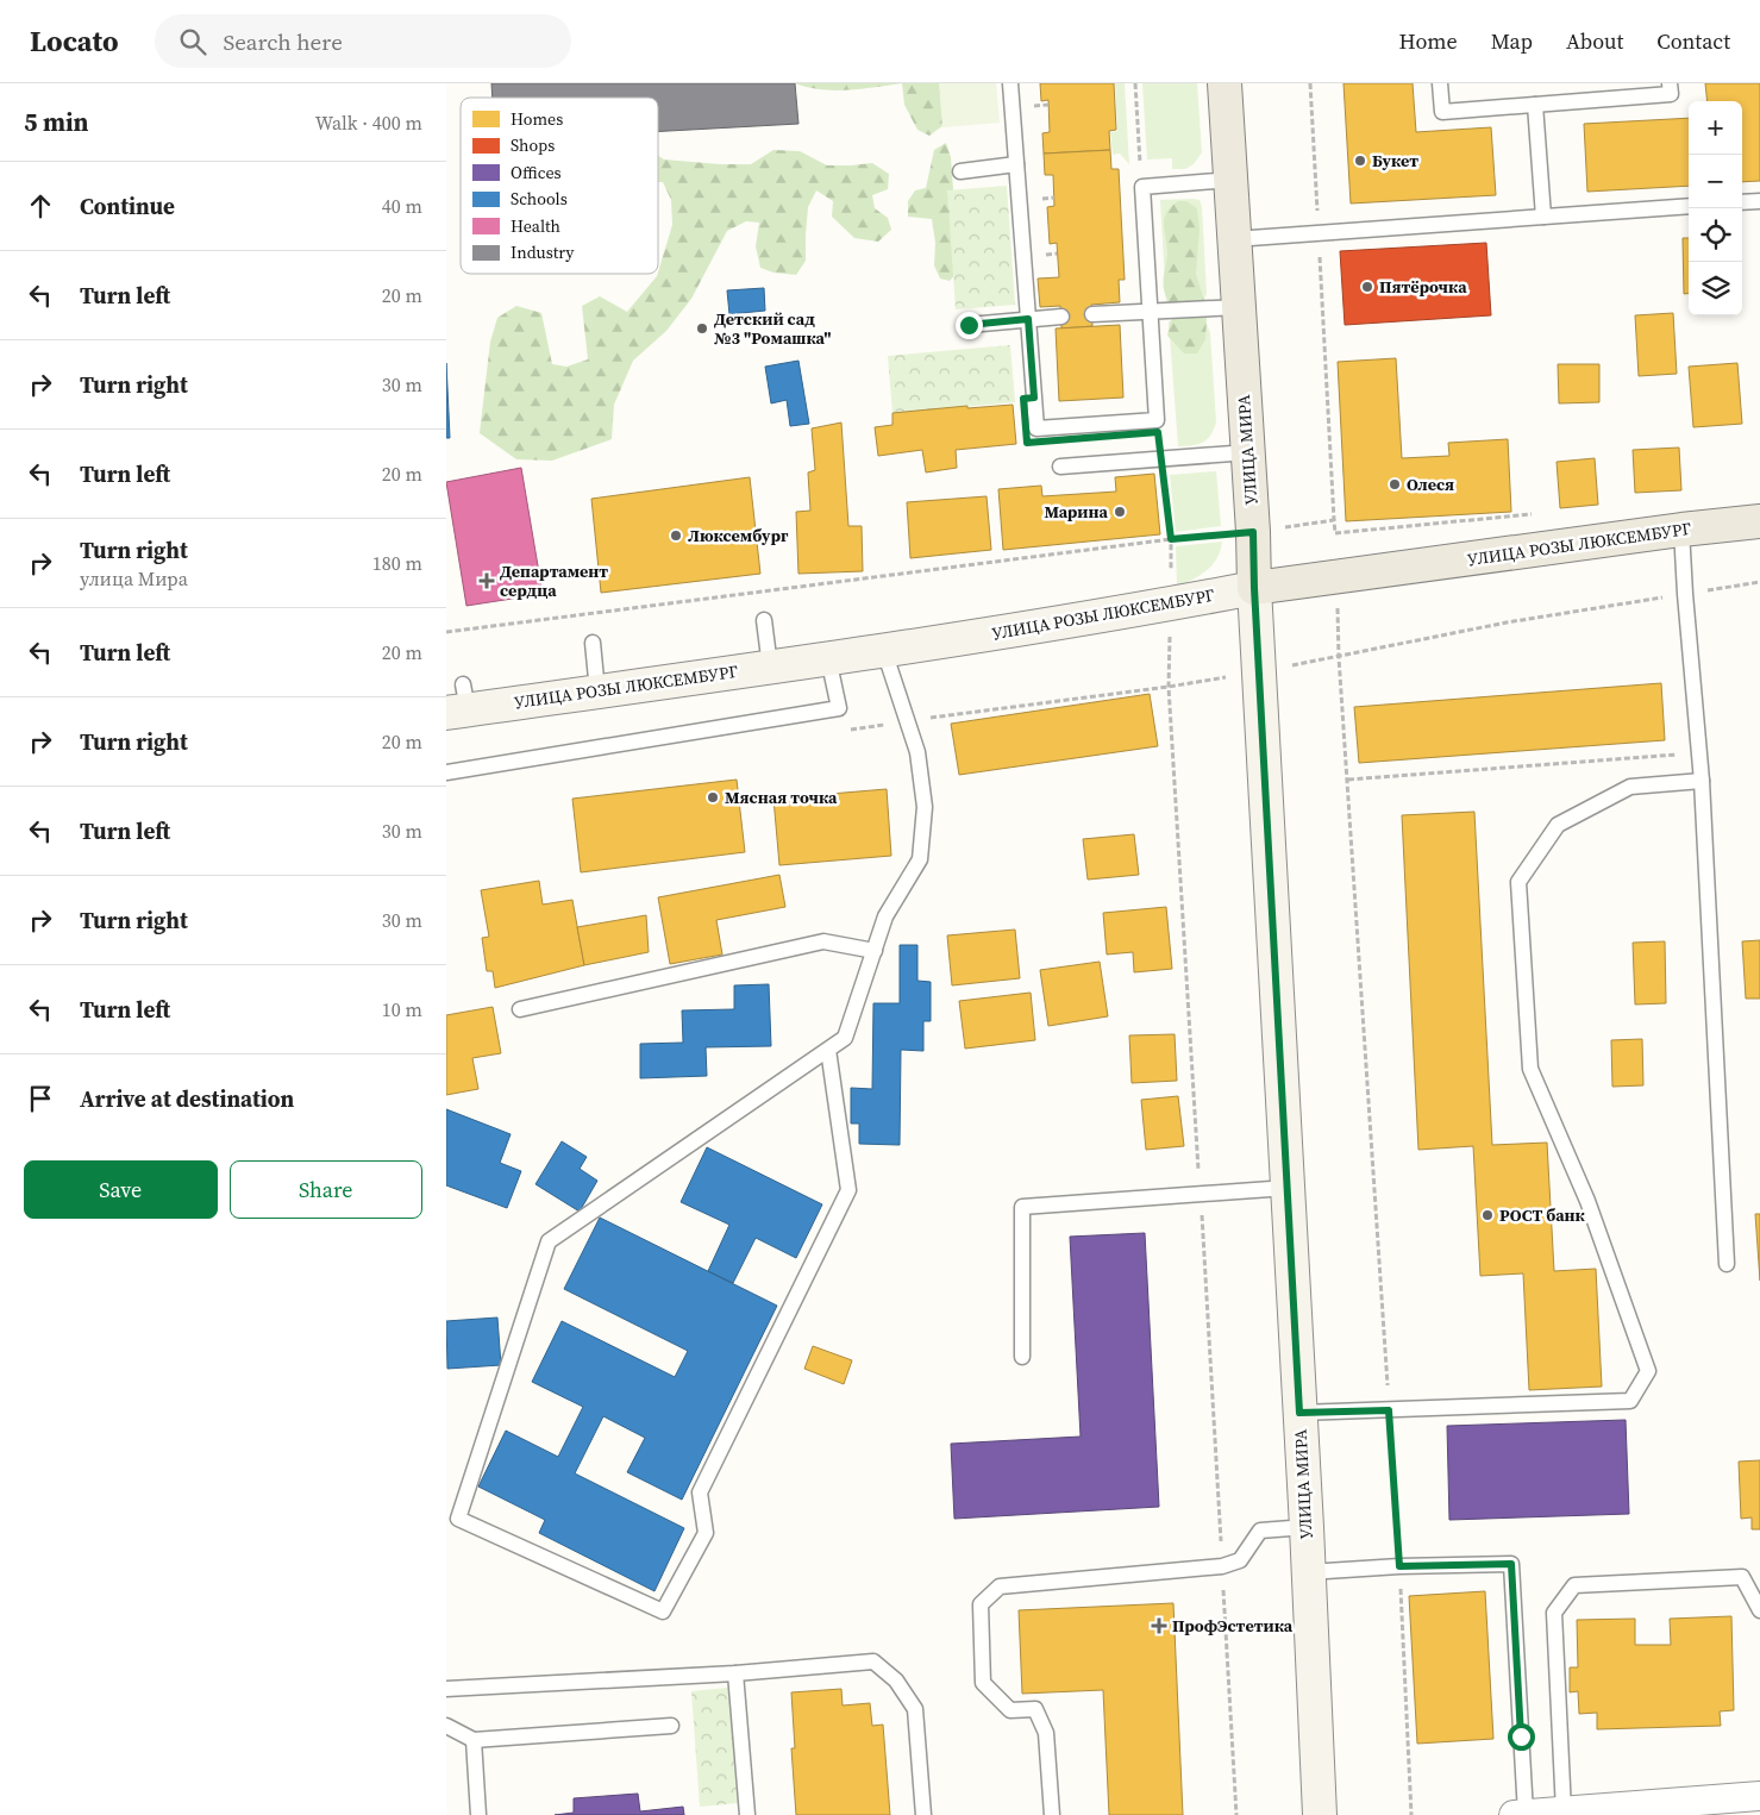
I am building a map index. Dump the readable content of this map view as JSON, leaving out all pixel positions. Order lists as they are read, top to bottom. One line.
{"streets":{"main road":["УЛИЦА МИРА","УЛИЦА РОЗЫ ЛЮКСЕМБУРГ"]},"crossings":[["УЛИЦА МИРА","УЛИЦА РОЗЫ ЛЮКСЕМБУРГ"]],"places":{"other":["Букет","Пятёрочка","Детский сад №3 \"Ромашка\"","Олеся","Марина","Люксембург","Мясная точка","РОСТ банк"],"health":["Департамент сердца","ПрофЭстетика"]},"legend":["Homes","Shops","Offices","Schools","Health","Industry"],"page":{"header":"Locato","search":"Search here","nav":["Home","Map","About","Contact"],"heading":["5 min","Walk · 400 m"],"map_buttons":["+","−"],"list":[["Continue","40 m"],["Turn left","20 m"],["Turn right","30 m"],["Turn left","20 m"],["Turn right","улица Мира","180 m"],["Turn left","20 m"],["Turn right","20 m"],["Turn left","30 m"],["Turn right","30 m"],["Turn left","10 m"],"Arrive at destination"],"buttons":["Save","Share"]}}
